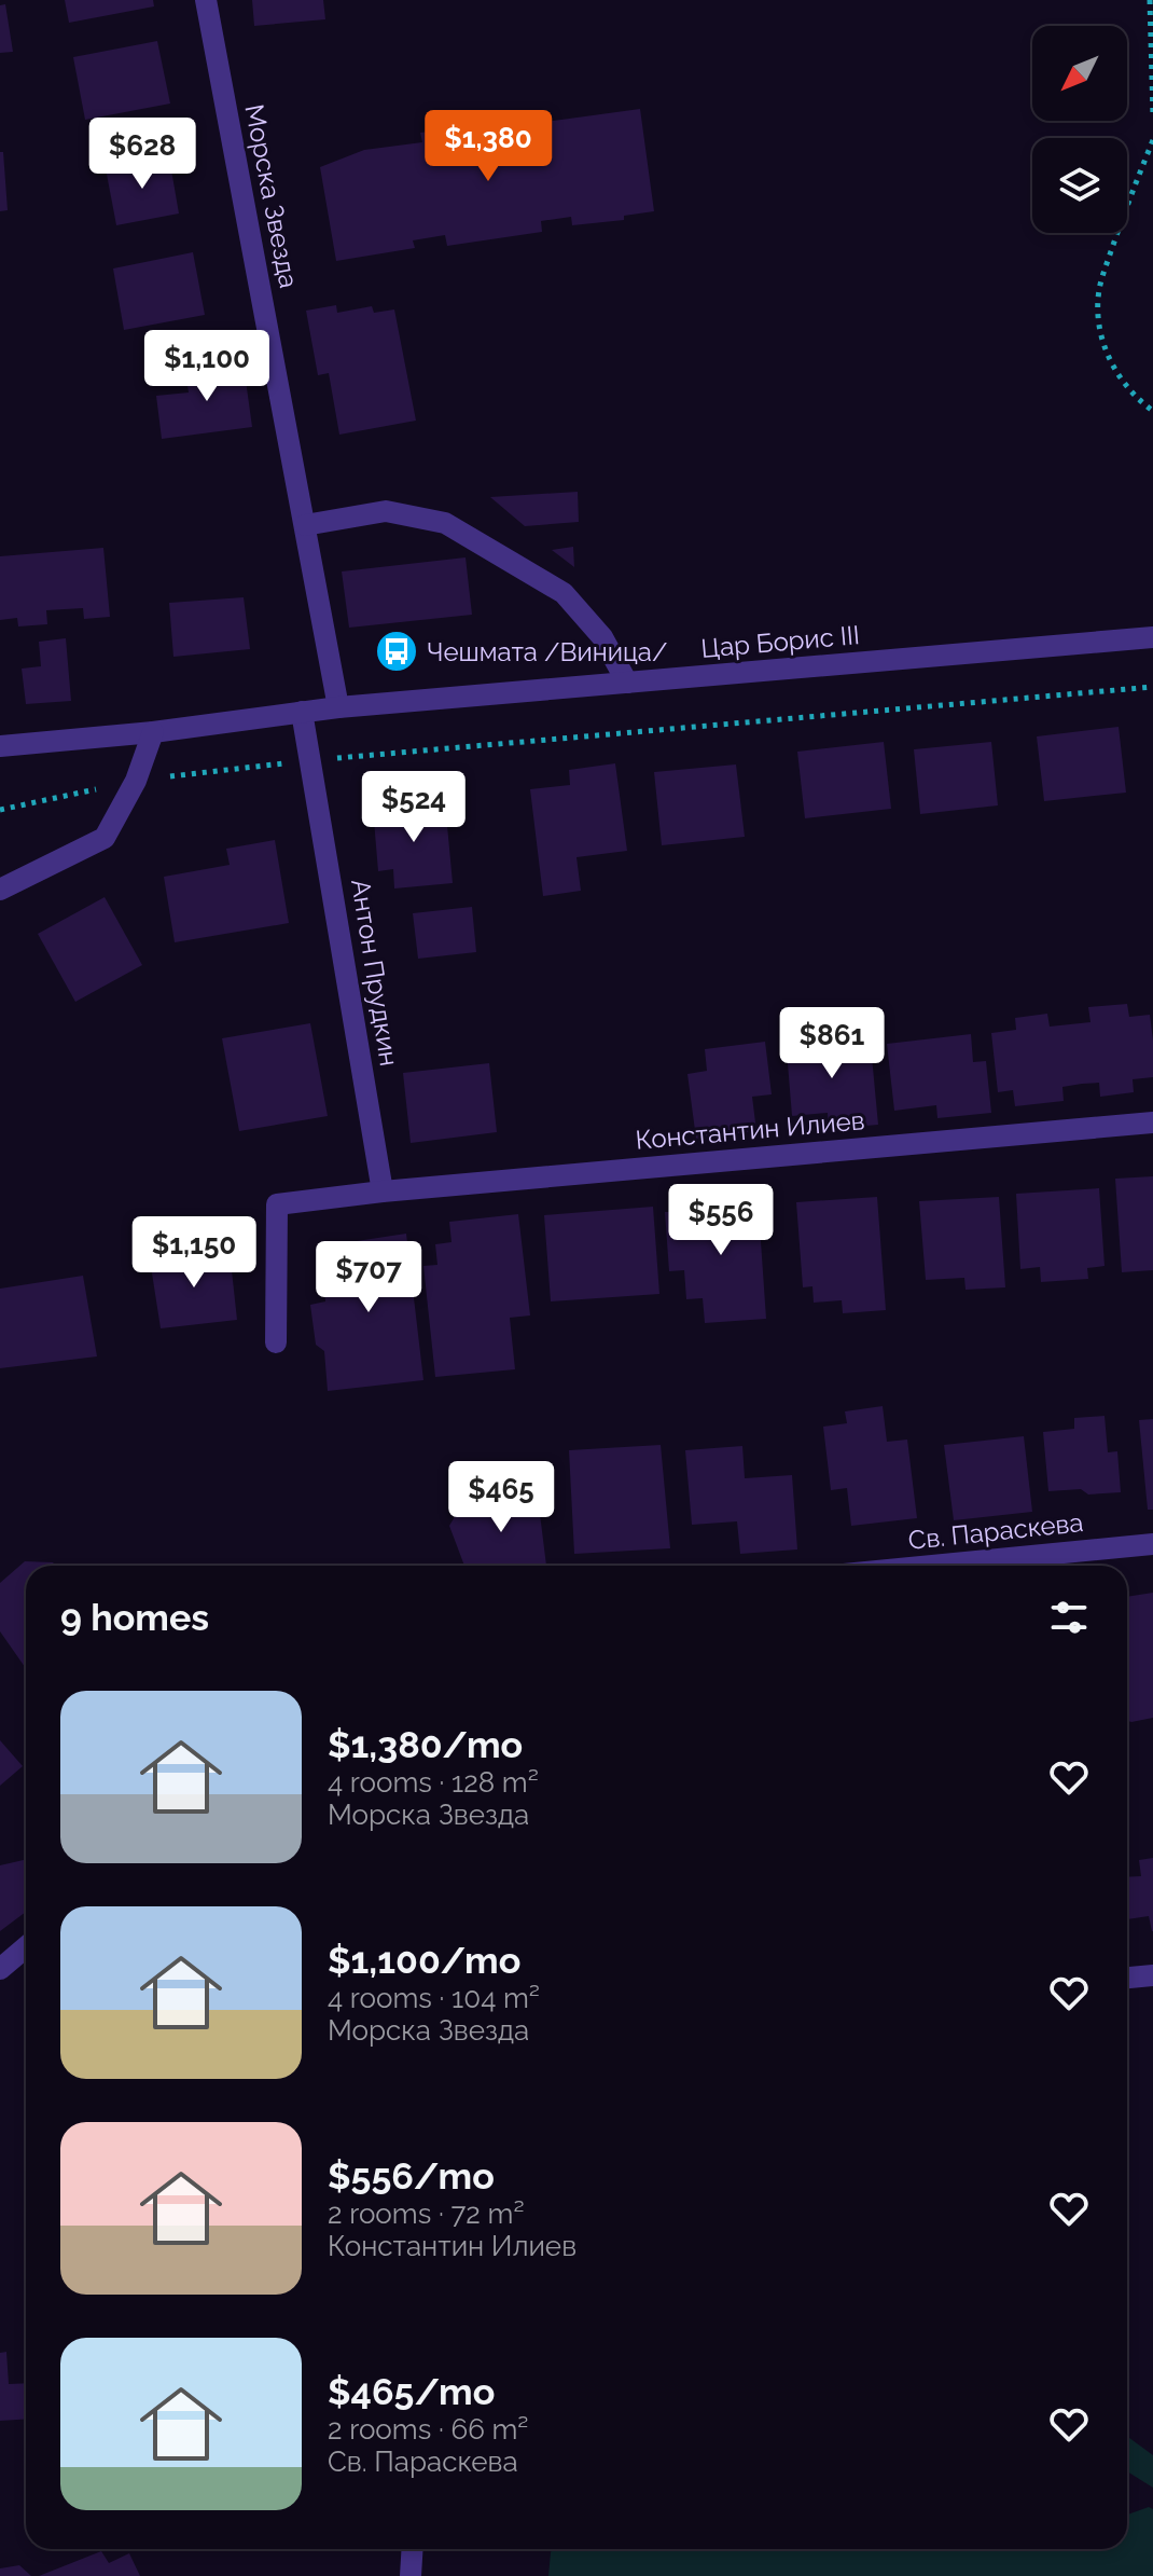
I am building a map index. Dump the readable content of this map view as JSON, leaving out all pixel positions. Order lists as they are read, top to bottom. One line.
{"streets":{"street":["Морска Звезда","Цар Борис III","Антон Прудкин","Константин Илиев","Св. Параскева"]},"crossings":[["Морска Звезда","Цар Борис III"],["Цар Борис III","Антон Прудкин"],["Антон Прудкин","Константин Илиев"]],"places":{"bus stop":["Чешмата /Виница/"]},"north":"bottom left","page":{"price":["$1,380","$628","$1,100","$524","$861","$556","$1,150","$707","$465"],"heading":"9 homes","list":[{"name":"$1,380/mo","note":"4 rooms · 128 m² · Морска Звезда"},{"name":"$1,100/mo","note":"4 rooms · 104 m² · Морска Звезда"},{"name":"$556/mo","note":"2 rooms · 72 m² · Константин Илиев"},{"name":"$465/mo","note":"2 rooms · 66 m² · Св. Параскева"}]}}
